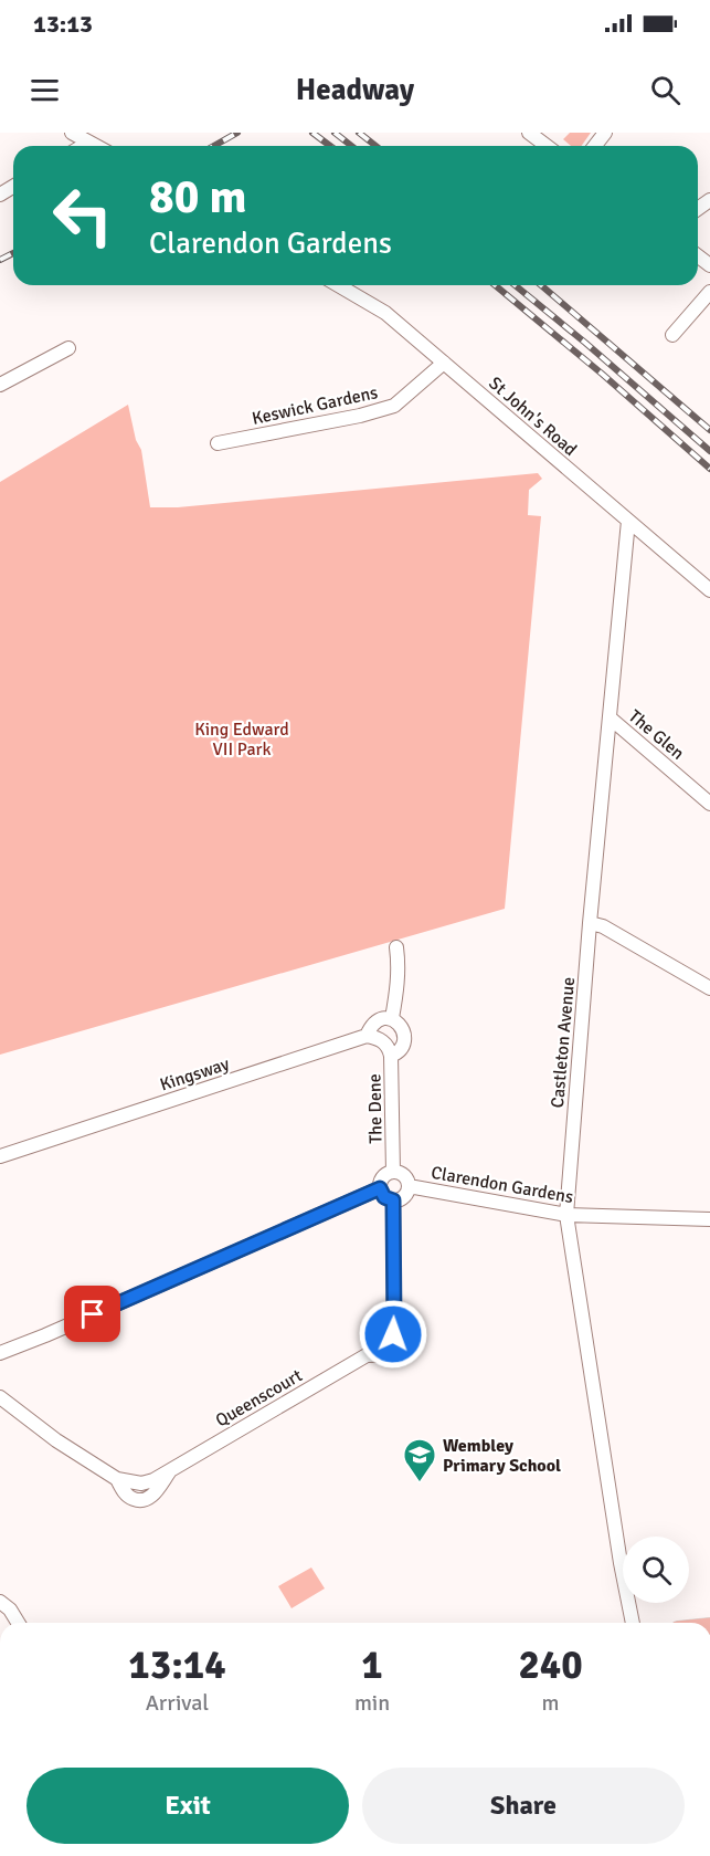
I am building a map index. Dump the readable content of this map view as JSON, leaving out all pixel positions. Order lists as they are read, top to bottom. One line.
{"streets":{"street":["Keswick Gardens","St John's Road","The Glen","Castleton Avenue","Kingsway","The Dene","Clarendon Gardens","Queenscourt"]},"crossings":[["Keswick Gardens","St John's Road"],["St John's Road","Castleton Avenue"],["The Glen","Castleton Avenue"],["Castleton Avenue","Clarendon Gardens"],["The Dene","Clarendon Gardens"],["The Dene","Queenscourt"],["Clarendon Gardens","Queenscourt"]],"parks":["King Edward VII Park"],"places":{"school or university":["Wembley Primary School"]},"page":{"status":"13:13","header":"Headway","turn":["80 m","Clarendon Gardens"],"eta":["13:14","Arrival","1","min","240","m"],"buttons":["Exit","Share"]}}
